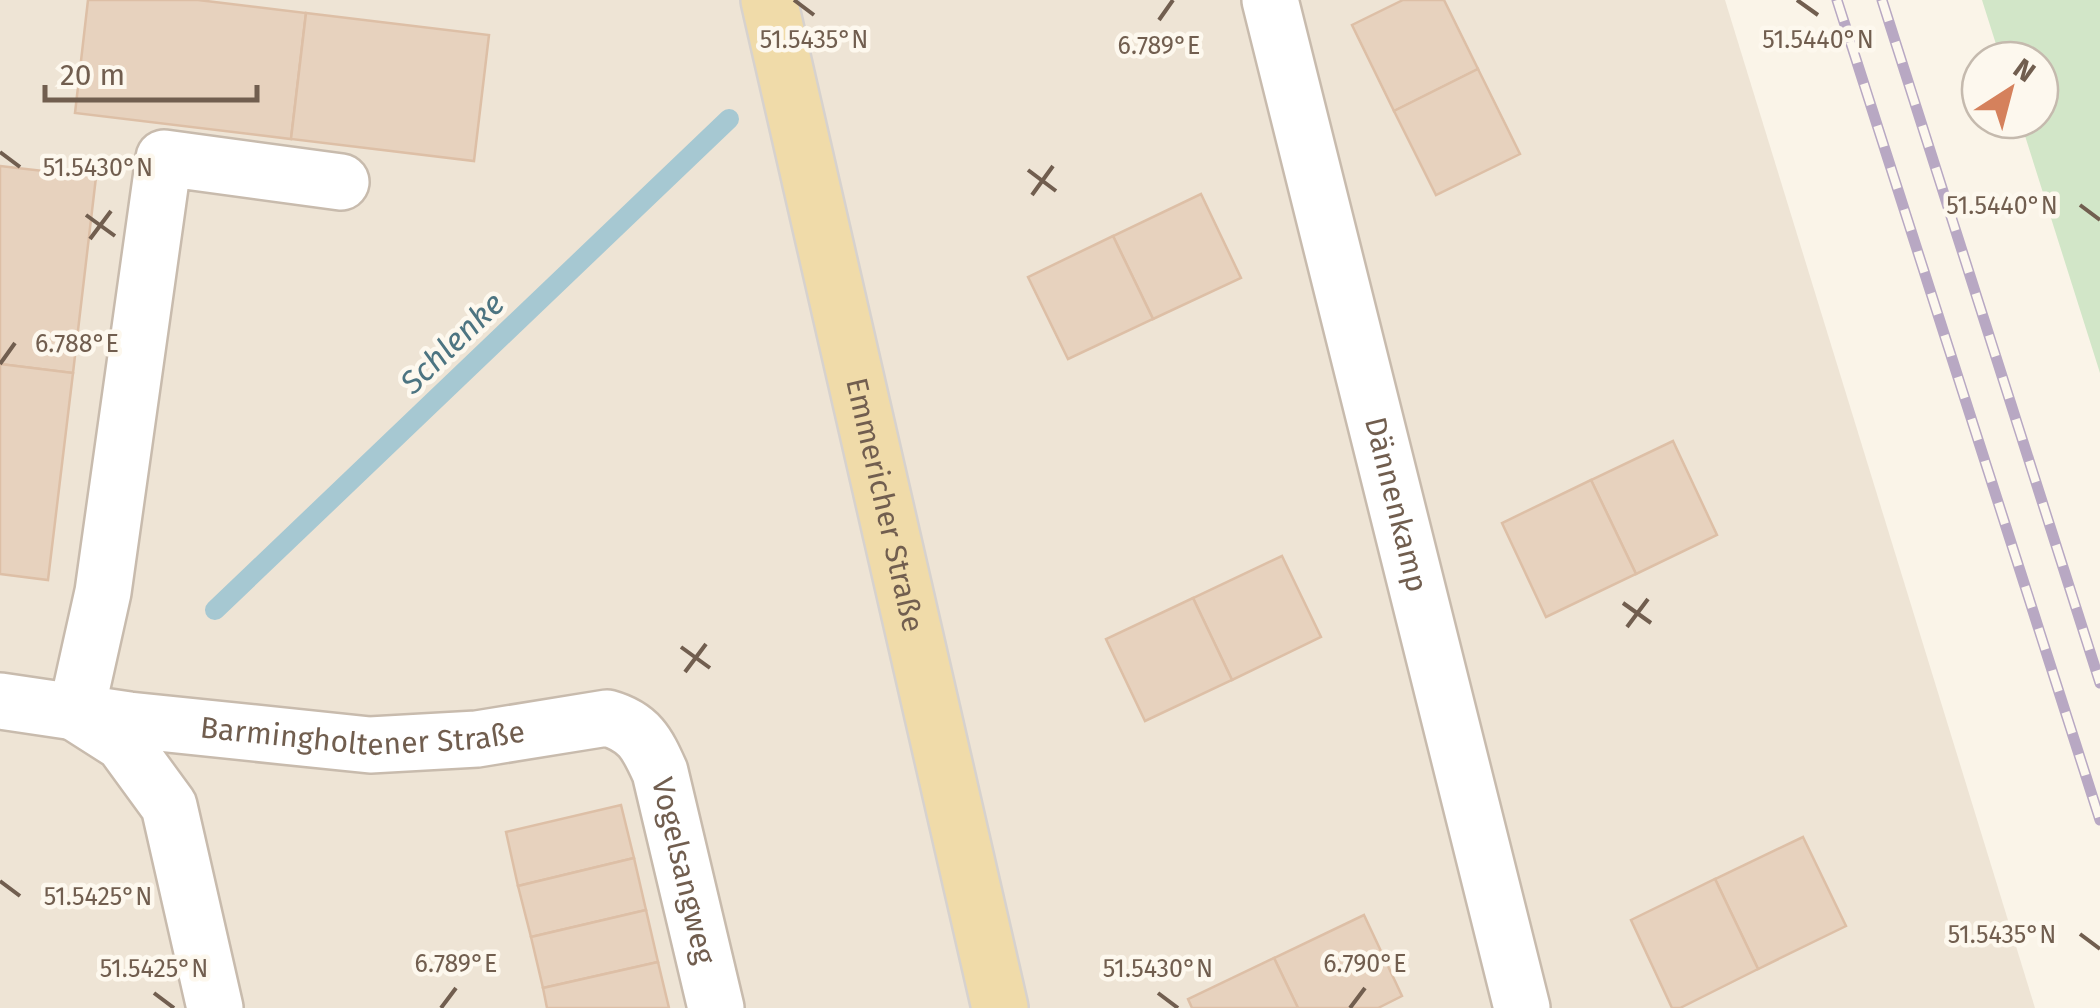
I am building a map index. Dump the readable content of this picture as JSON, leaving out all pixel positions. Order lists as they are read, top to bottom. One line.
{"streets":{"main road":["Emmericher Straße"],"street":["Dännenkamp","Barmingholtener Straße","Vogelsangweg"]},"crossings":[["Barmingholtener Straße","Vogelsangweg"]],"water":["Schlenke"],"scale_bar":"20 m","north":"top right","coordinates":["51.5435°N","51.5440°N","6.789°E","51.5430°N","6.788°E","51.5425°N","6.790°E"]}
